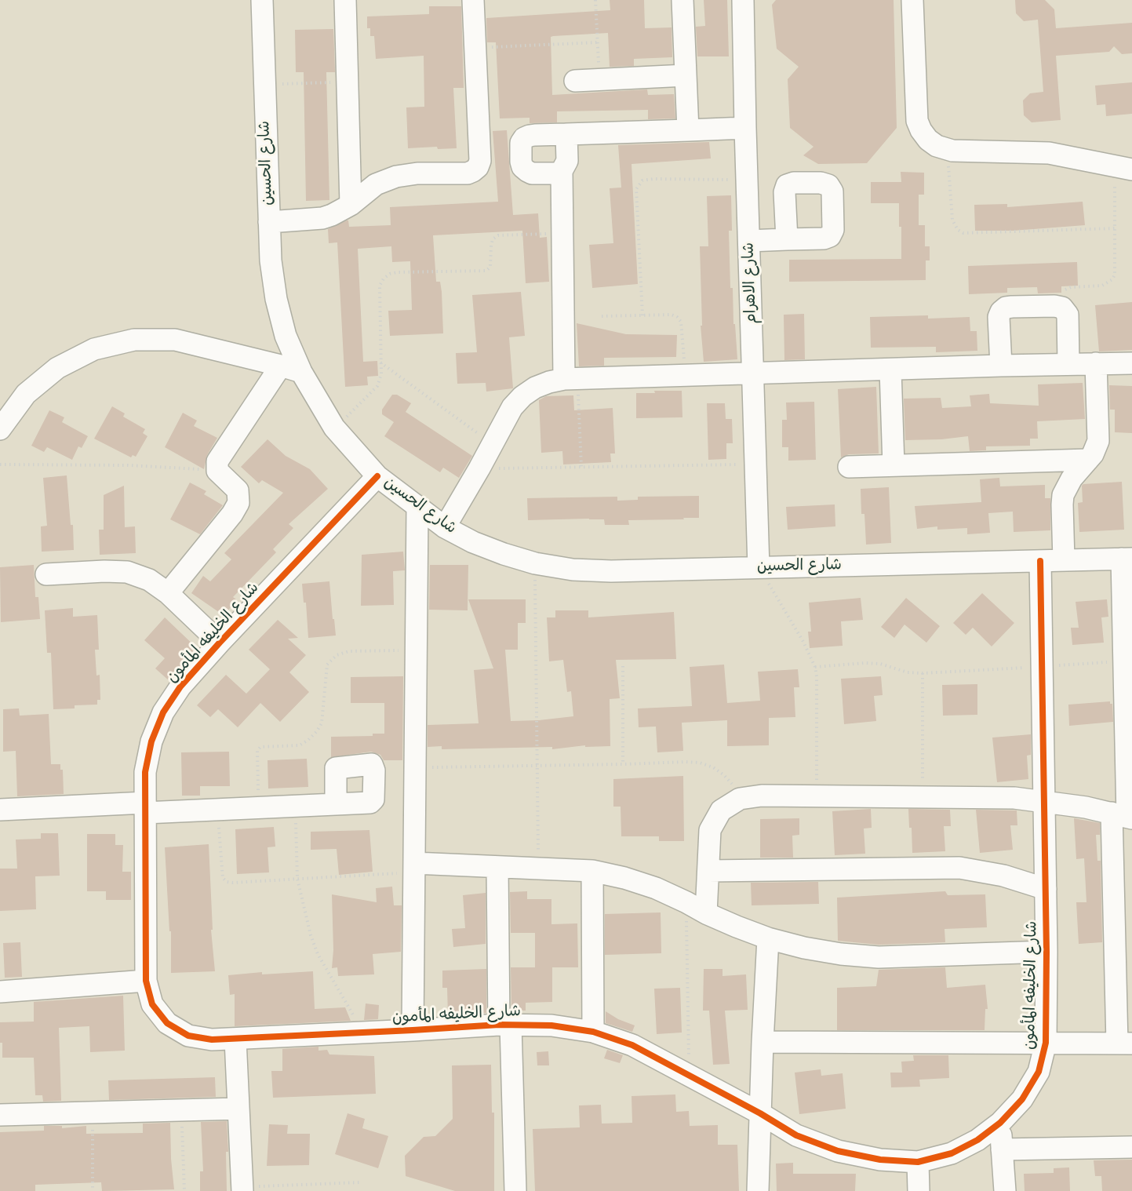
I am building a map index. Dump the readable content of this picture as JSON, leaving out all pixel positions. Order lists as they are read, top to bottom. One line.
{"streets":{"street":["شارع الحسين","شارع الاهرام","شارع الخليفه المأمون"]},"crossings":[["شارع الحسين","شارع الاهرام"],["شارع الحسين","شارع الخليفه المأمون"]]}
